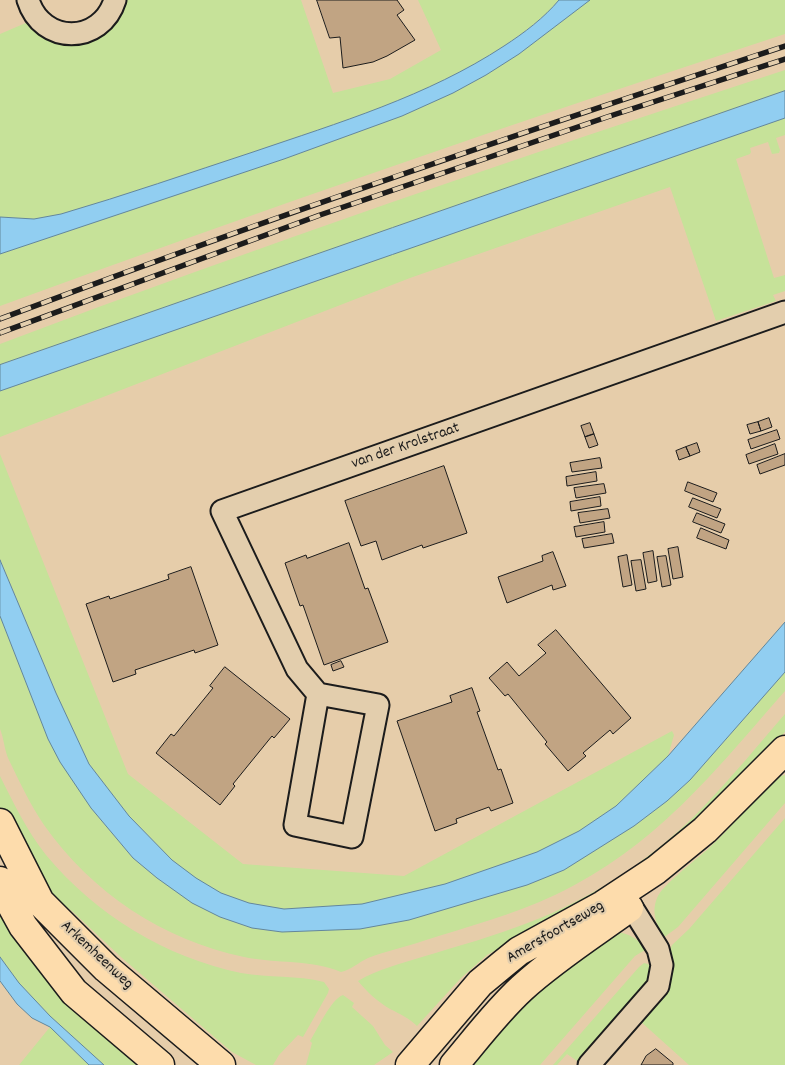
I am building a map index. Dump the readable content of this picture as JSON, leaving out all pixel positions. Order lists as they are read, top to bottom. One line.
{"streets":{"main road":["Amersfoortseweg","Arkemheenweg"],"street":["van der Krolstraat"]}}
